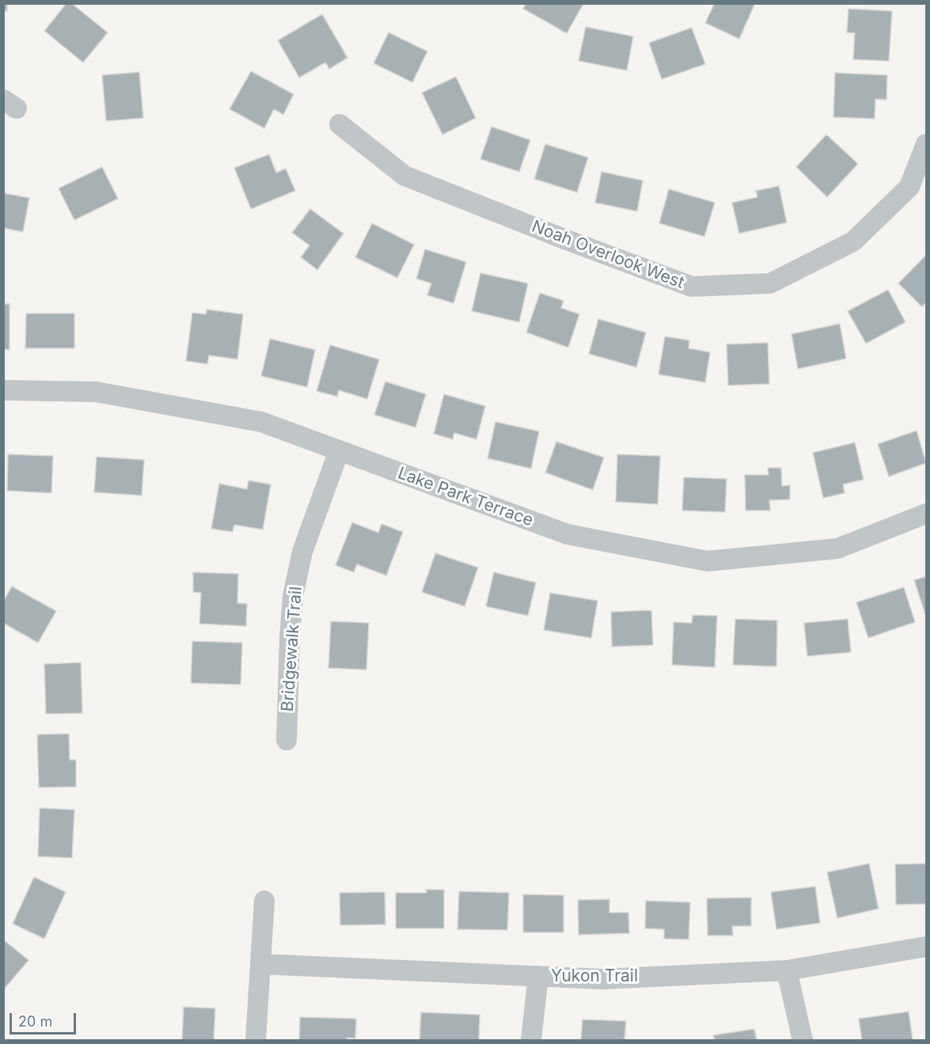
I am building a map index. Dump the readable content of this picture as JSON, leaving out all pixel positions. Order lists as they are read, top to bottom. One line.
{"streets":{"street":["Noah Overlook West","Lake Park Terrace","Bridgewalk Trail","Yukon Trail"]},"crossings":[["Lake Park Terrace","Bridgewalk Trail"]],"scale_bar":"20 m"}
